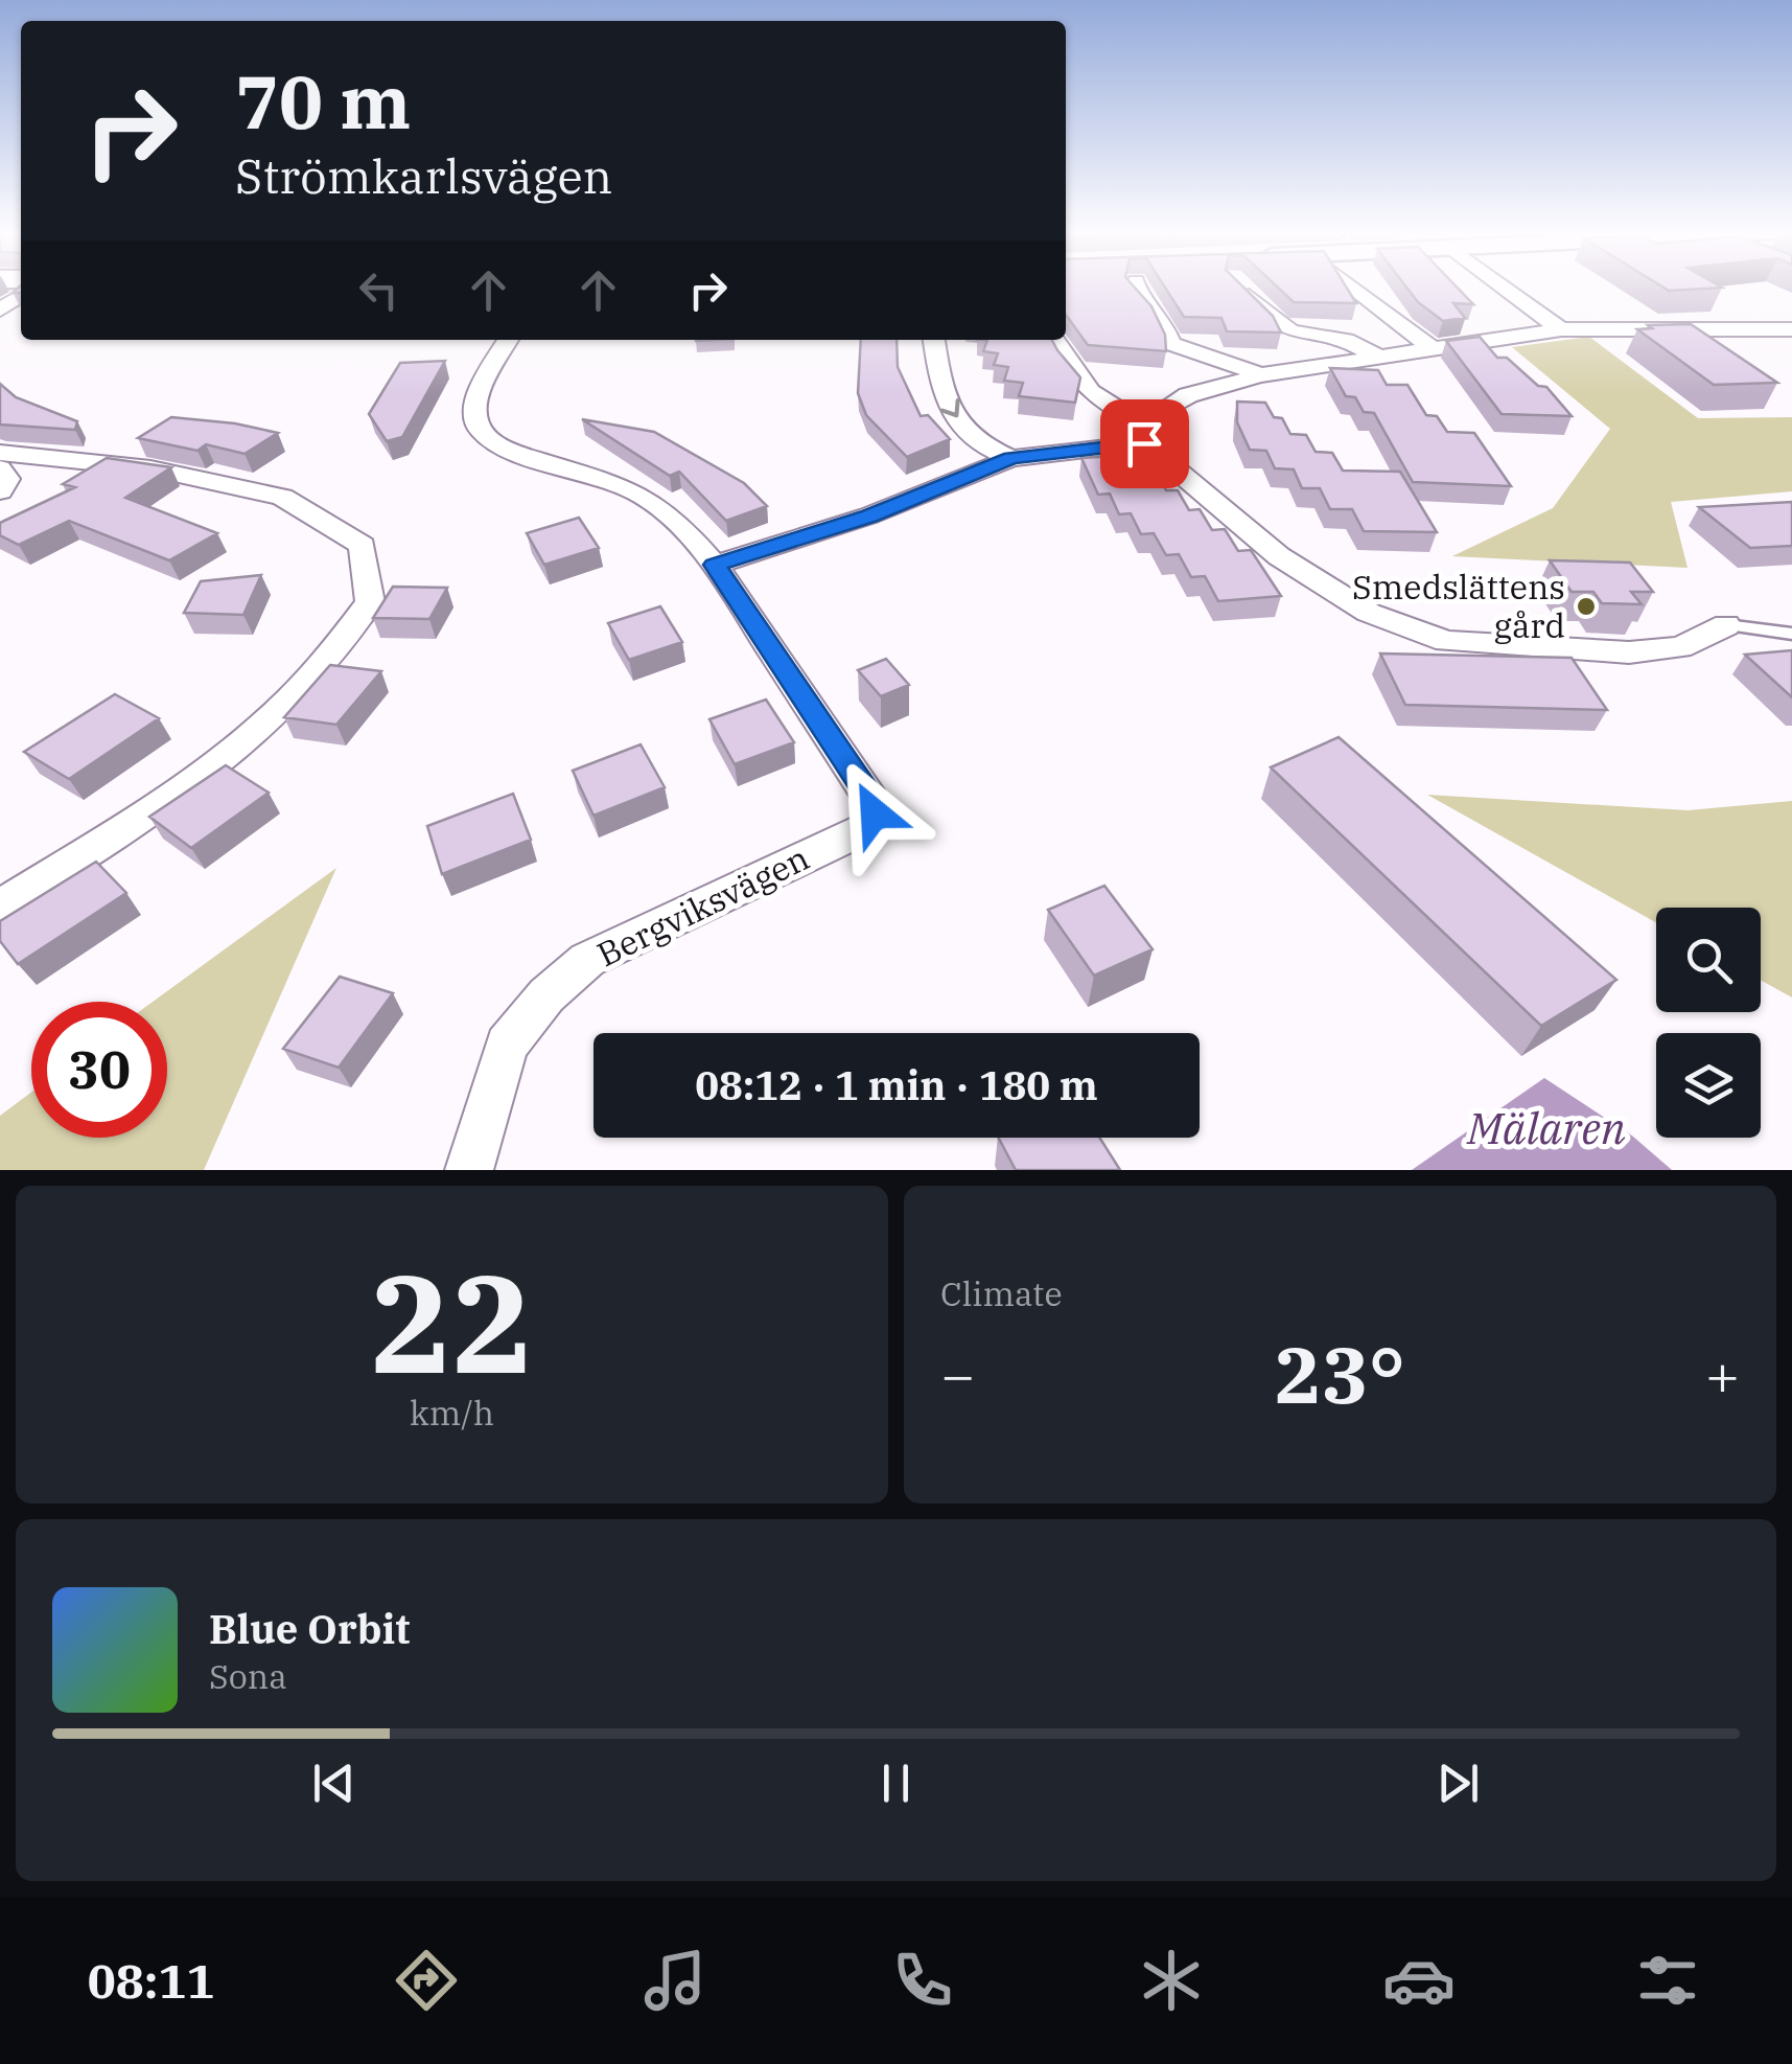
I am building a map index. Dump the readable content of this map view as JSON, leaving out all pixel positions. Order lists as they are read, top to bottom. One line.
{"streets":{"street":["Bergviksvägen"]},"water":["Mälaren"],"places":["Smedslättens gård"],"page":{"turn":["70 m","Strömkarlsvägen"],"limit":"30","trip":"08:12 · 1 min · 180 m","tile":[["22","km/h"],"Climate"],"heat":["−","23°","+"],"song":["Blue Orbit","Sona"],"tabs":"08:11"}}
